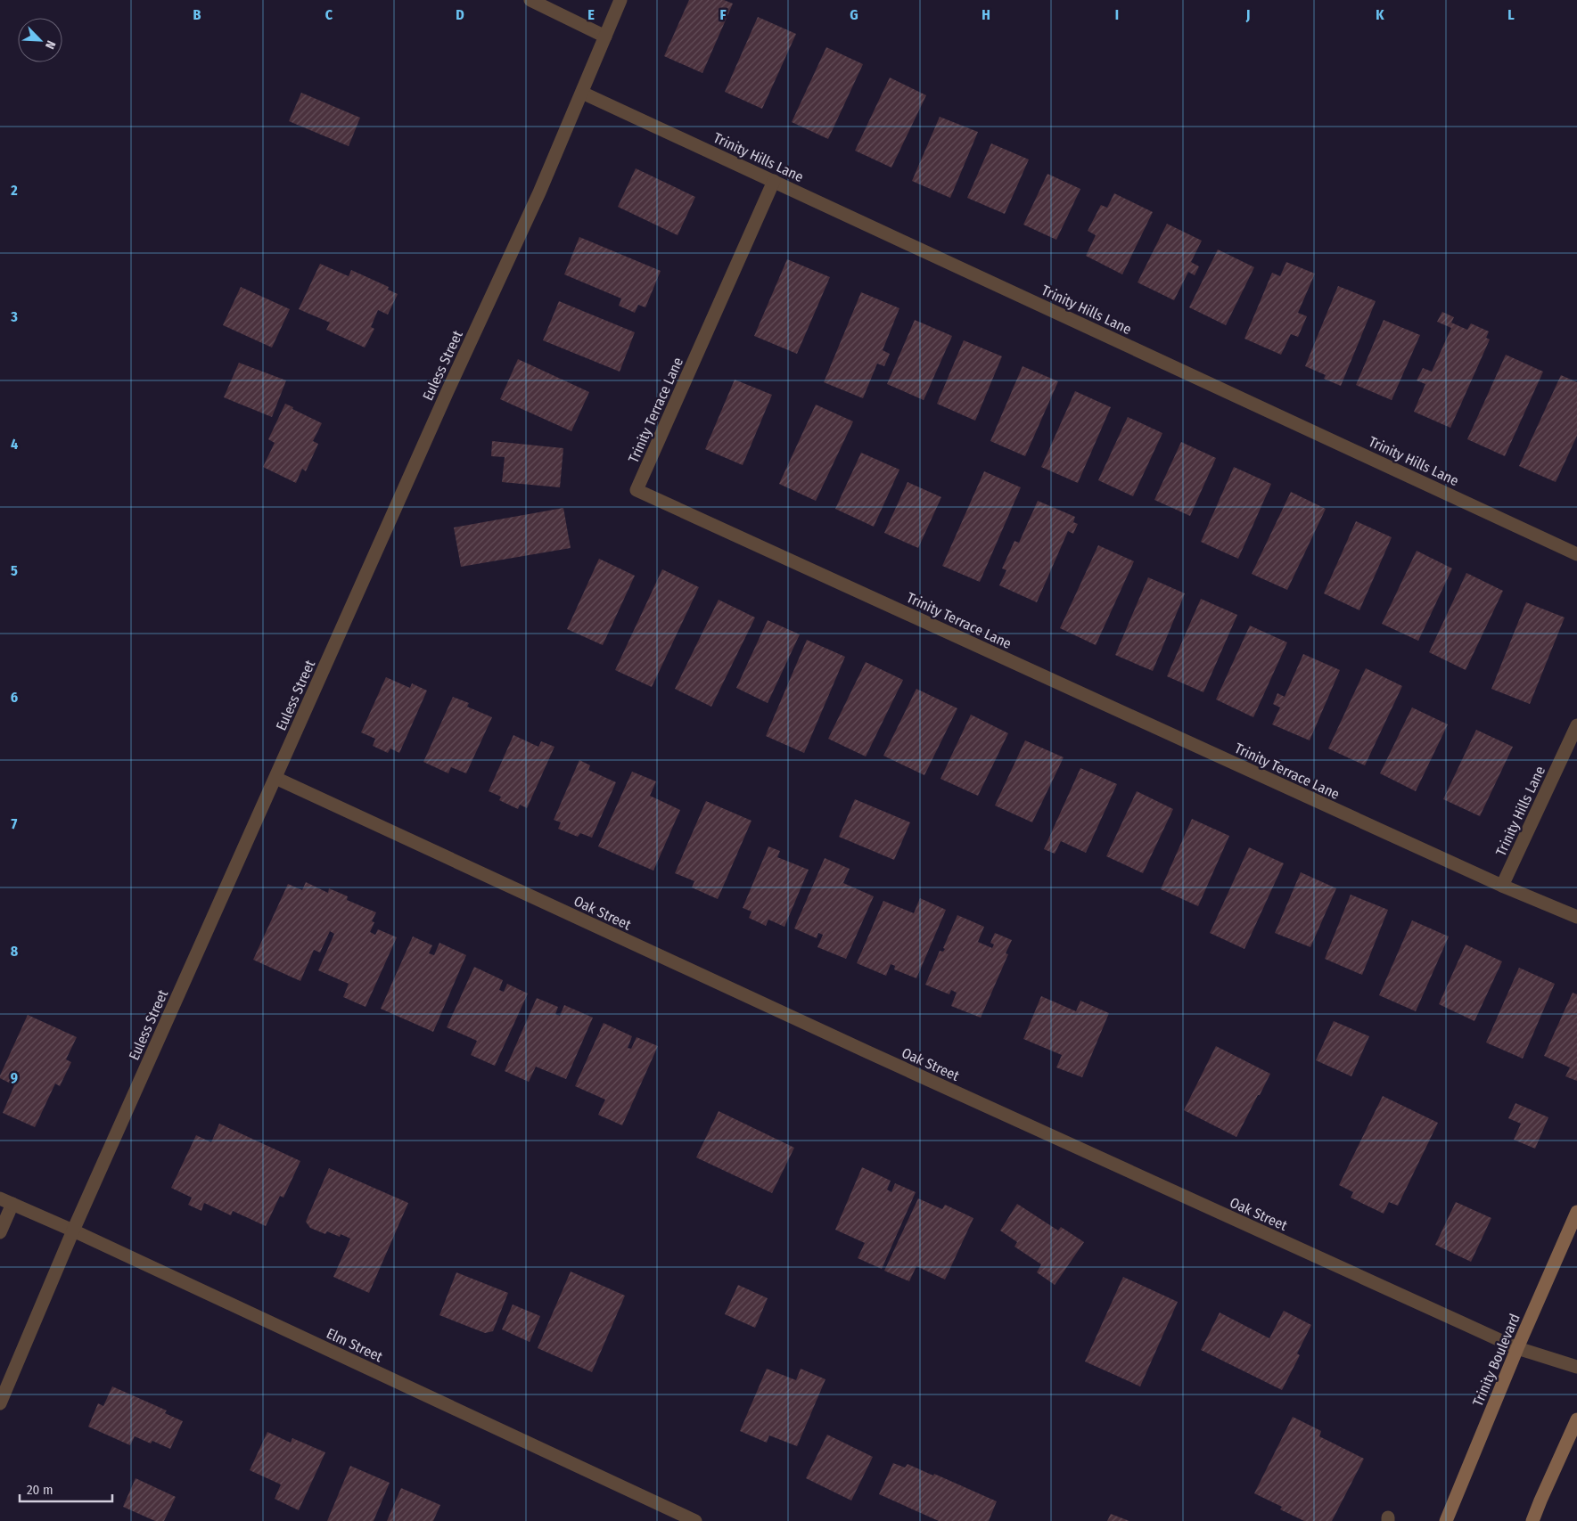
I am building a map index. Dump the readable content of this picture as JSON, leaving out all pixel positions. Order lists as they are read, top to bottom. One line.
{"streets":{"main road":["Trinity Boulevard"],"street":["Trinity Hills Lane","Euless Street","Trinity Terrace Lane","Oak Street","Elm Street"]},"crossings":[["Trinity Hills Lane","Euless Street"],["Trinity Hills Lane","Trinity Terrace Lane"],["Euless Street","Oak Street"],["Euless Street","Elm Street"],["Oak Street","Trinity Boulevard"]],"scale_bar":"20 m","north":"bottom right","grid":{"columns":["B","C","D","E","F","G","H","I","J","K","L"],"rows":["2","3","4","5","6","7","8","9"]}}
